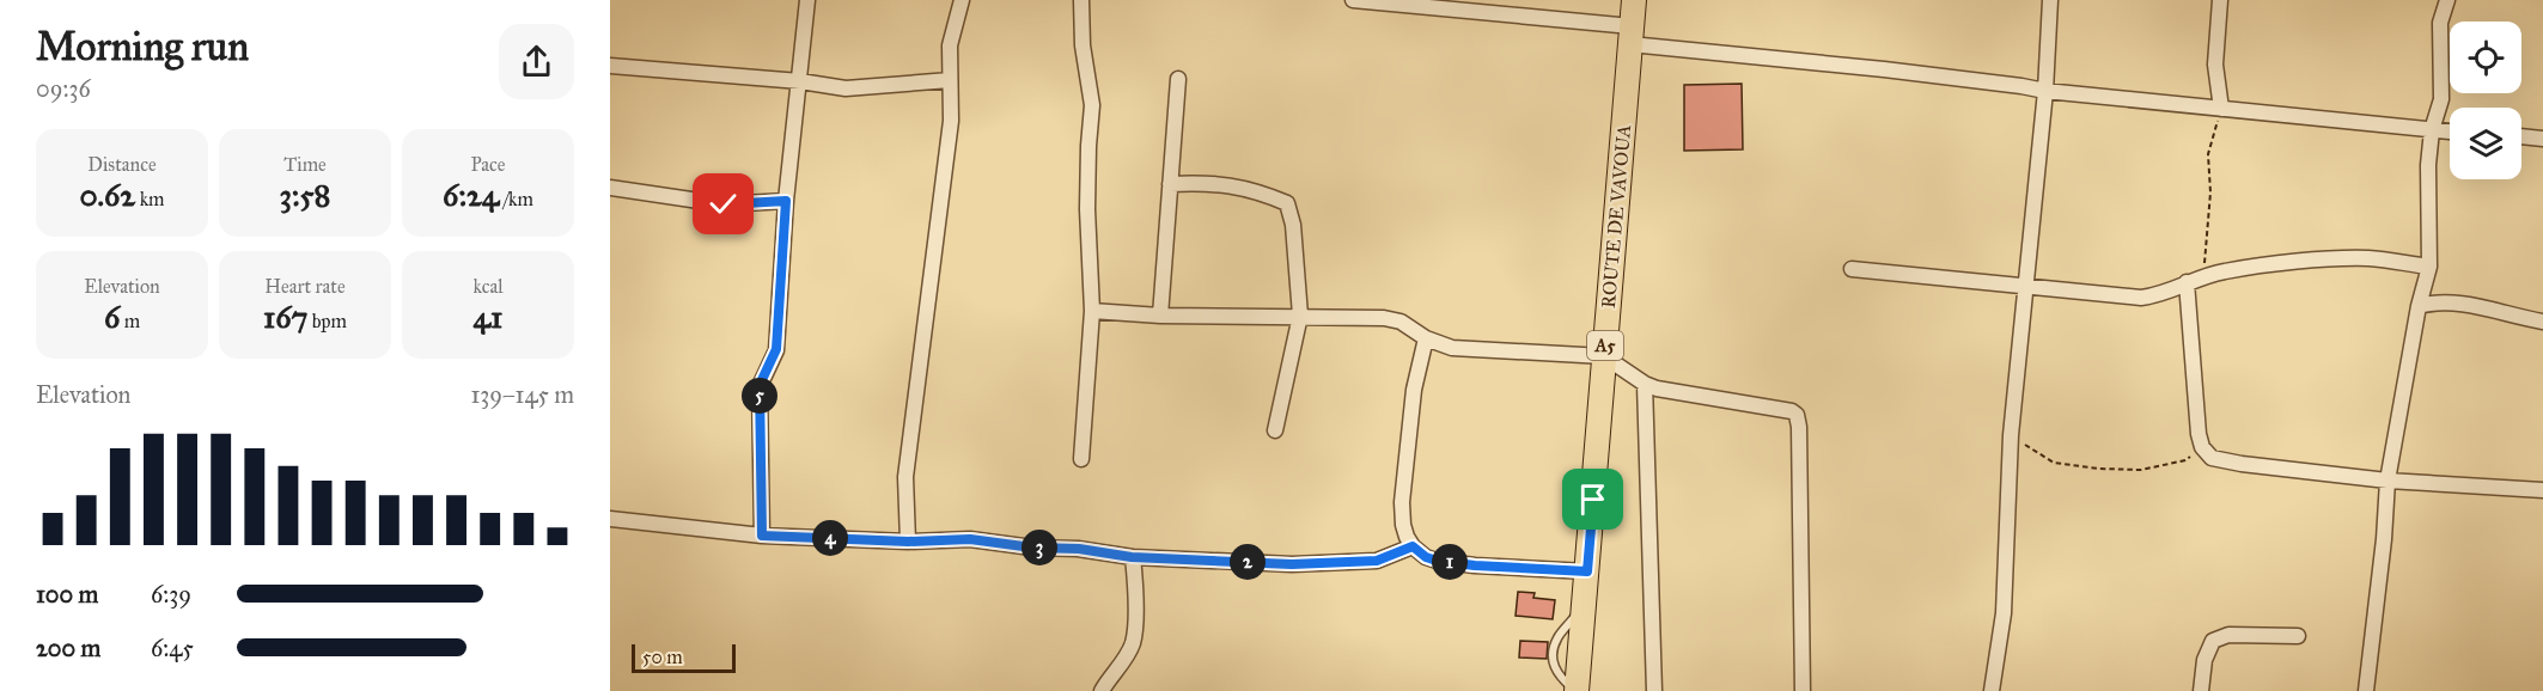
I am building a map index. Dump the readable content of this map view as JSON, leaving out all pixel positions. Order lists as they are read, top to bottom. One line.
{"streets":{"main road":["ROUTE DE VAVOUA","A5"]},"scale_bar":"50 m","page":{"heading":["Morning run","09:36"],"stats":[["Distance","0.62 km"],["Time","3:58"],["Pace","6:24 /km"],["Elevation","6 m"],["Heart rate","167 bpm"],["kcal","41"]],"chart":["Elevation","139–145 m"],"pins":["5","4","3","1","2"],"list":[{"name":"100 m","note":"6:39"},{"name":"200 m","note":"6:45"}],"scale":"50 m"}}
